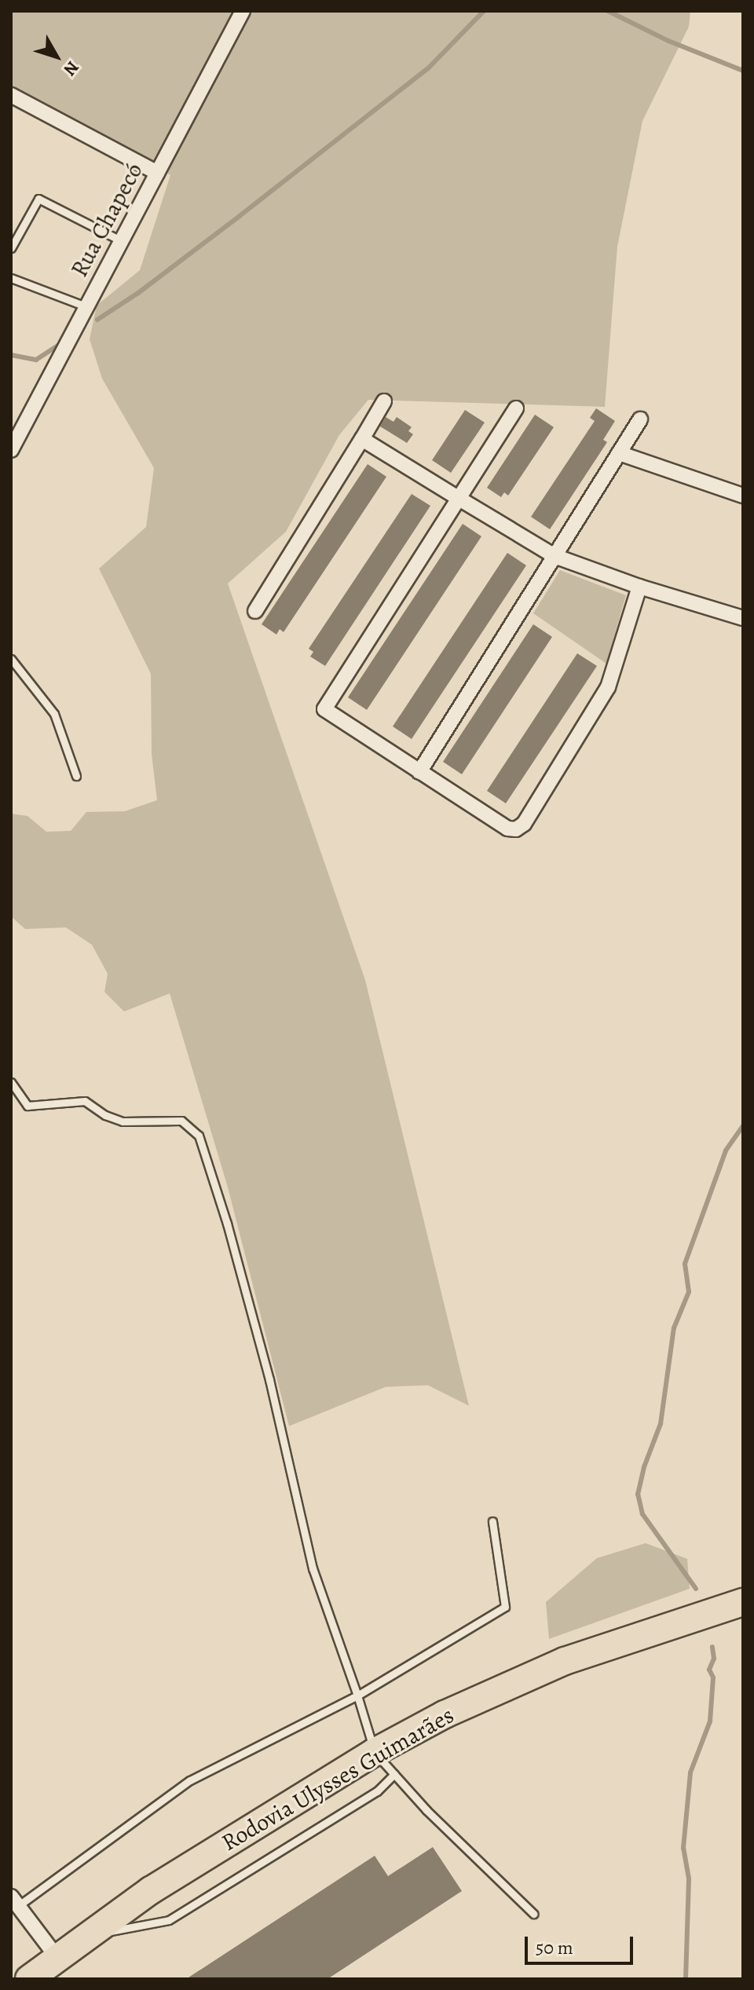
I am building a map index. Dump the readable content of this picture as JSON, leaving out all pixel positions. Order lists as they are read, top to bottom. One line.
{"streets":{"highway":["Rodovia Ulysses Guimarães"],"street":["Rua Chapecó"]},"scale_bar":"50 m","north":"bottom right"}
